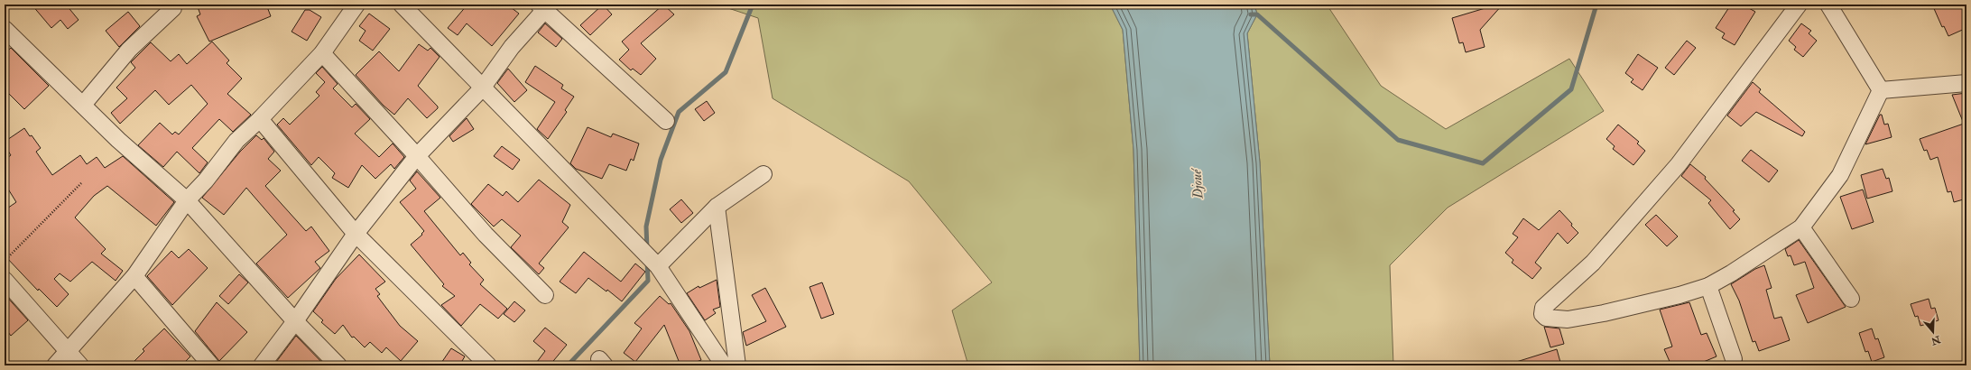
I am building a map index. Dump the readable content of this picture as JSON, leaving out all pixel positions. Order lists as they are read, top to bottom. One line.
{"water":["Djoué"],"north":"bottom"}
